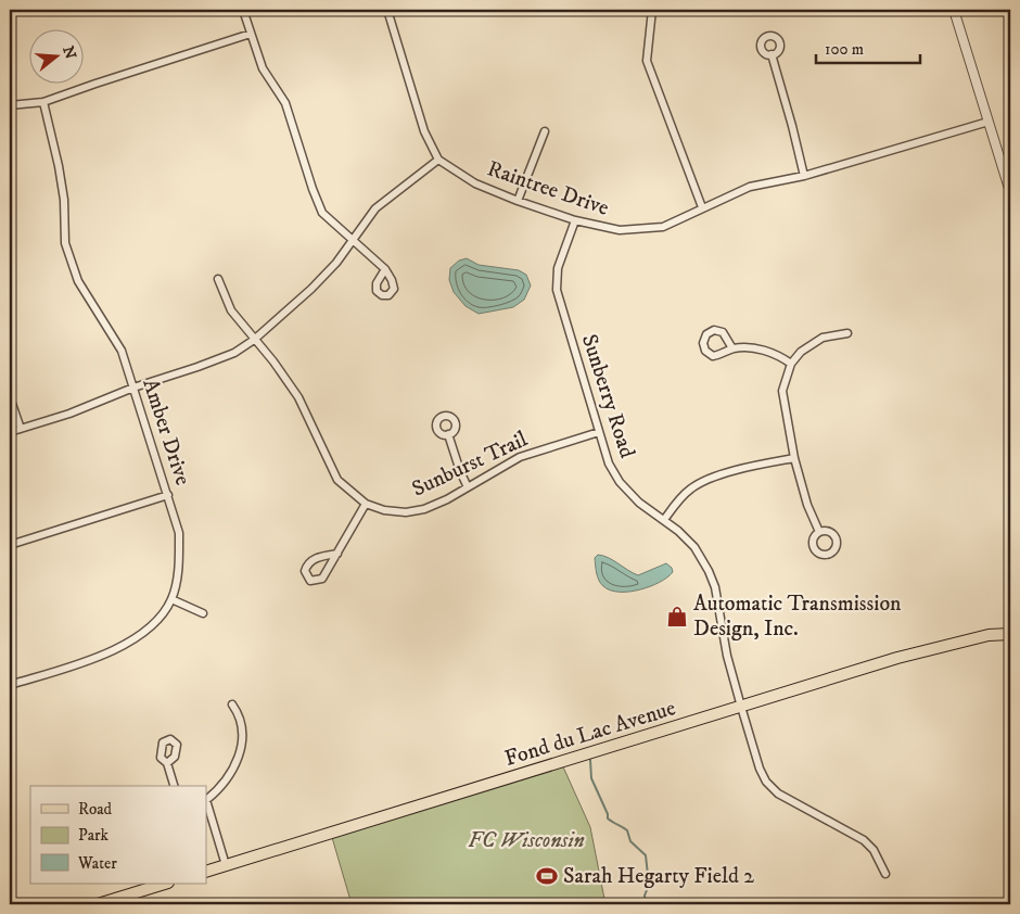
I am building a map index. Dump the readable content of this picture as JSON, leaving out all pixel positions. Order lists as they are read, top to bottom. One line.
{"streets":{"main road":["Fond du Lac Avenue"],"street":["Raintree Drive","Sunberry Road","Amber Drive","Sunburst Trail"]},"crossings":[["Raintree Drive","Sunberry Road"],["Sunberry Road","Sunburst Trail"],["Sunberry Road","Fond du Lac Avenue"]],"parks":["FC Wisconsin"],"places":{"shop":["Automatic Transmission Design, Inc."],"sports":["Sarah Hegarty Field 2"]},"legend":["Road","Park","Water"],"scale_bar":"100 m","north":"right"}
